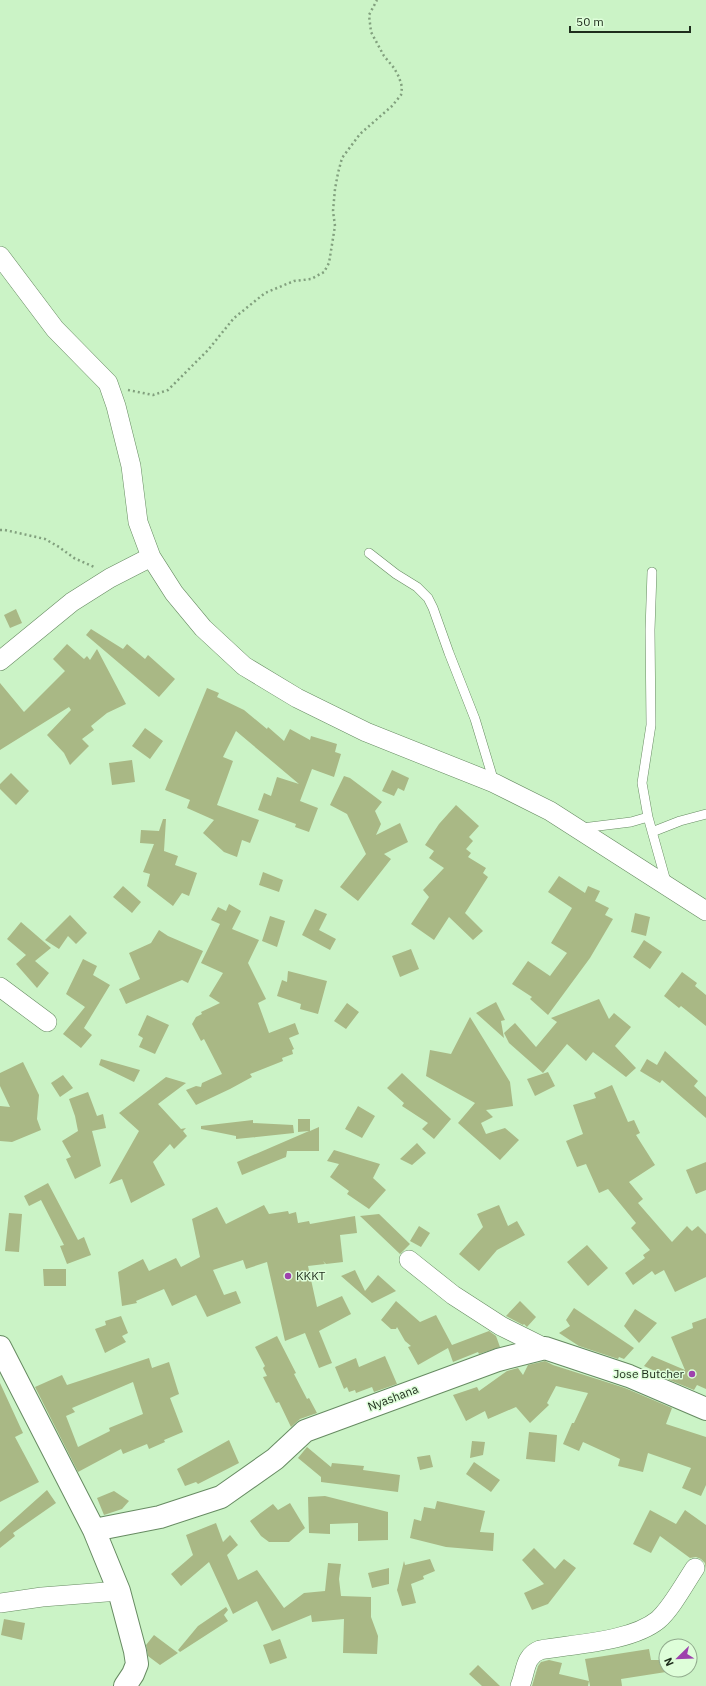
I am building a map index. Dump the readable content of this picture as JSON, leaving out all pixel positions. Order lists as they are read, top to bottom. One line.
{"streets":{"street":["Nyashana"]},"places":["KKKT","Jose Butcher"],"scale_bar":"50 m","north":"bottom left"}
